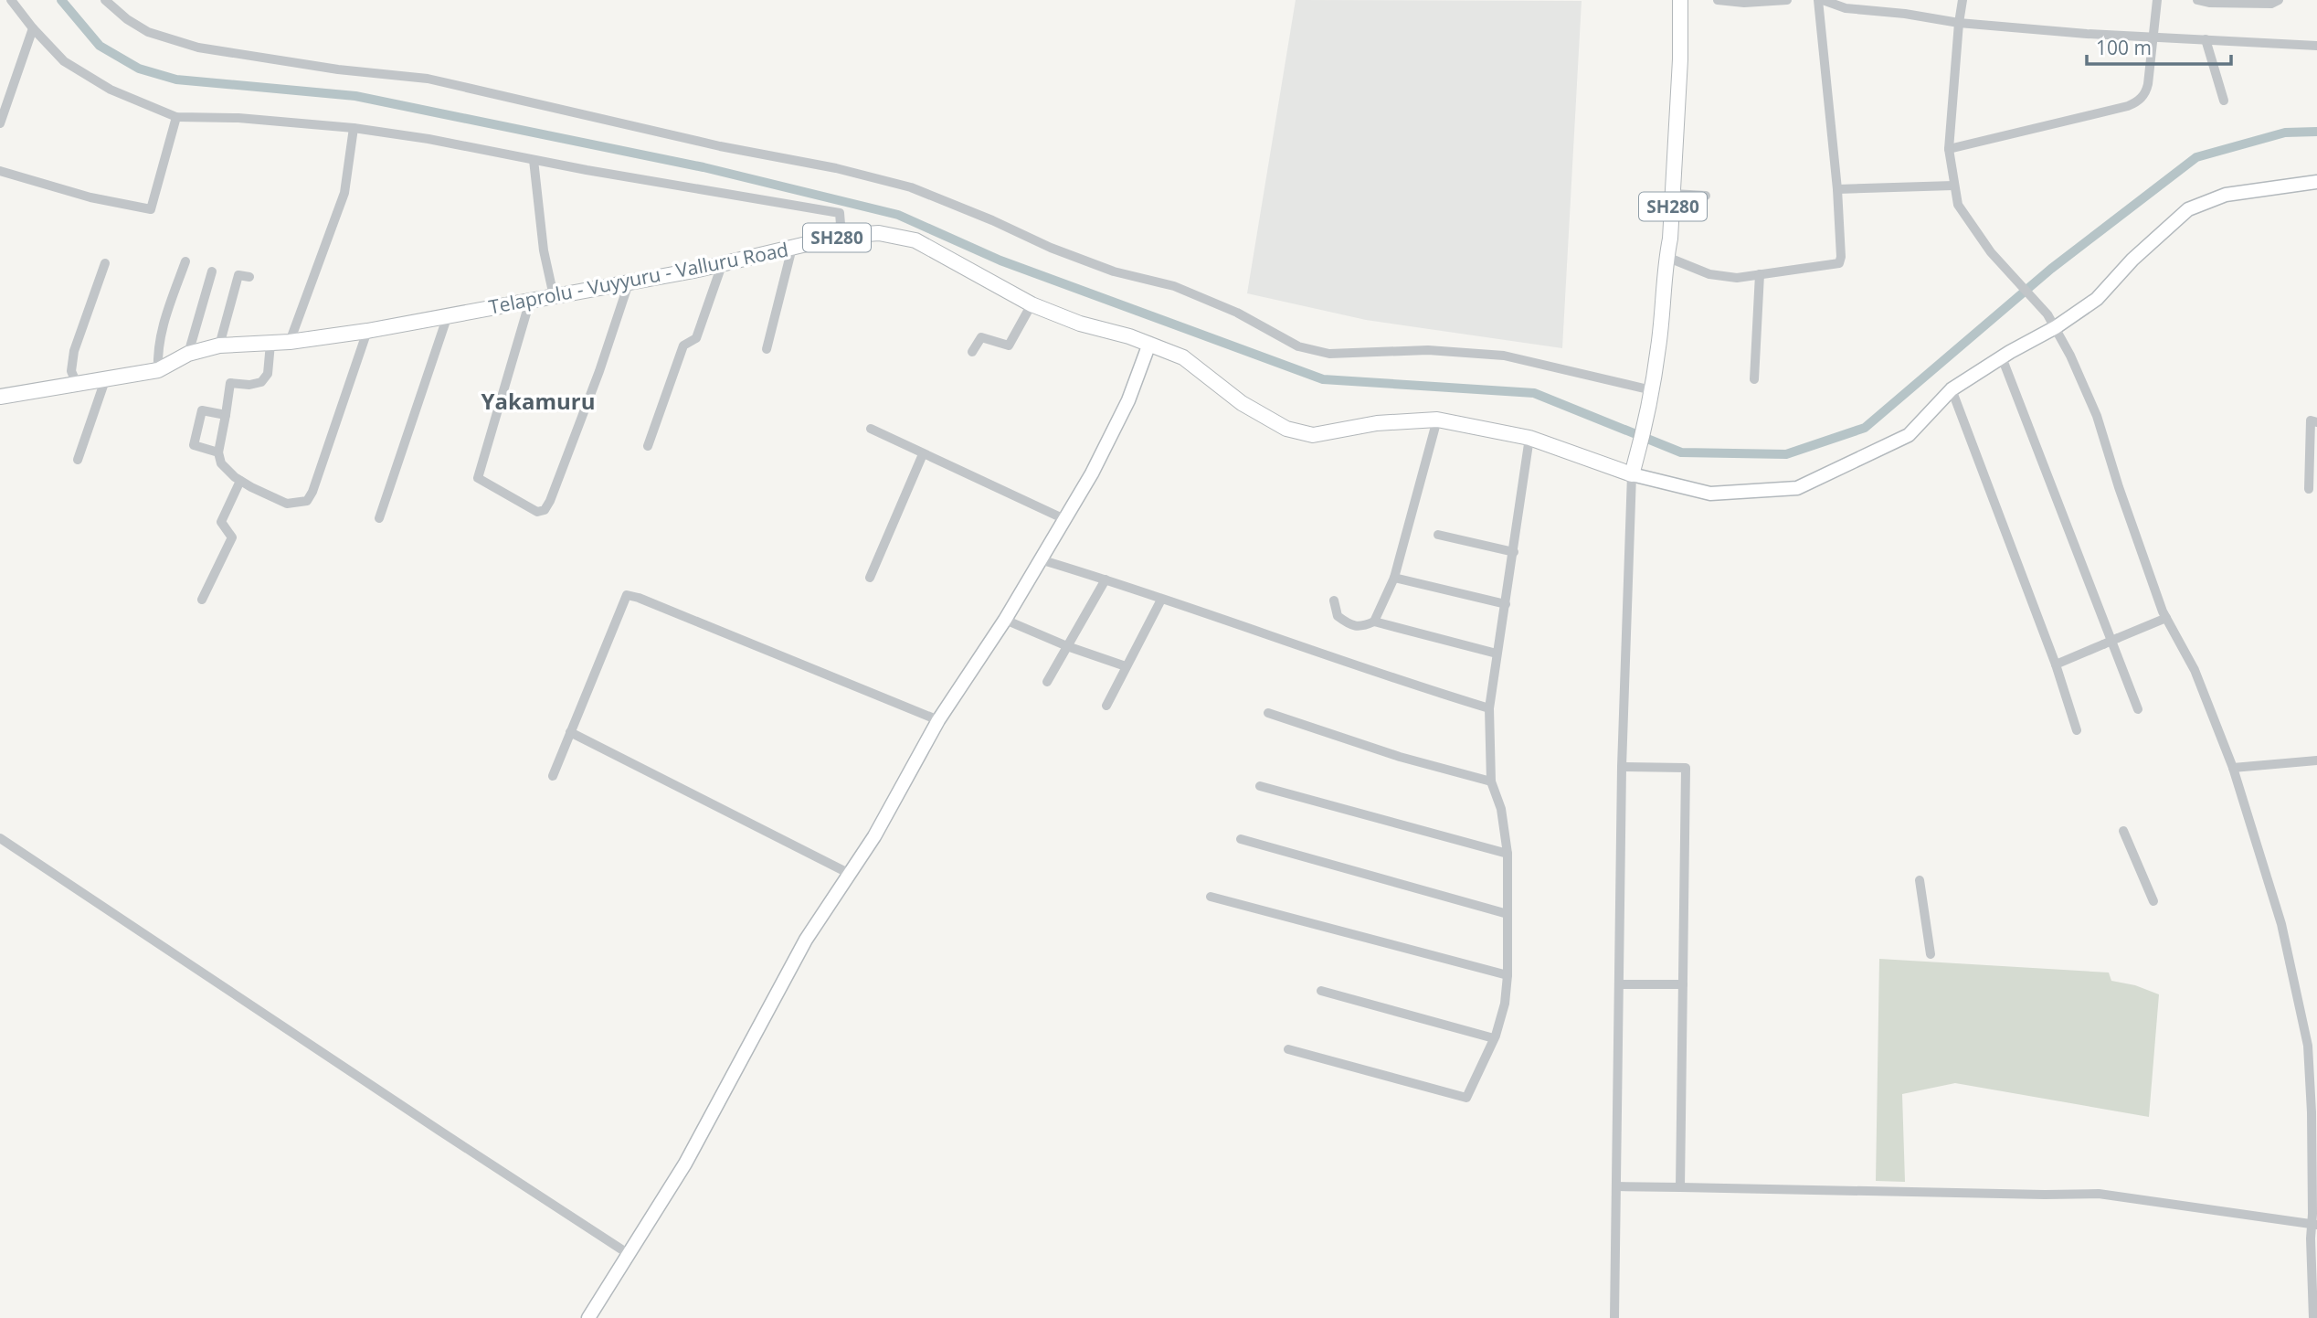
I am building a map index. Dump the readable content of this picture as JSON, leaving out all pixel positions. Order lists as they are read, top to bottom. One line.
{"streets":{"main road":["SH280","Telaprolu - Vuyyuru - Valluru Road"]},"crossings":[["SH280","Telaprolu - Vuyyuru - Valluru Road"]],"districts":["Yakamuru"],"scale_bar":"100 m"}
